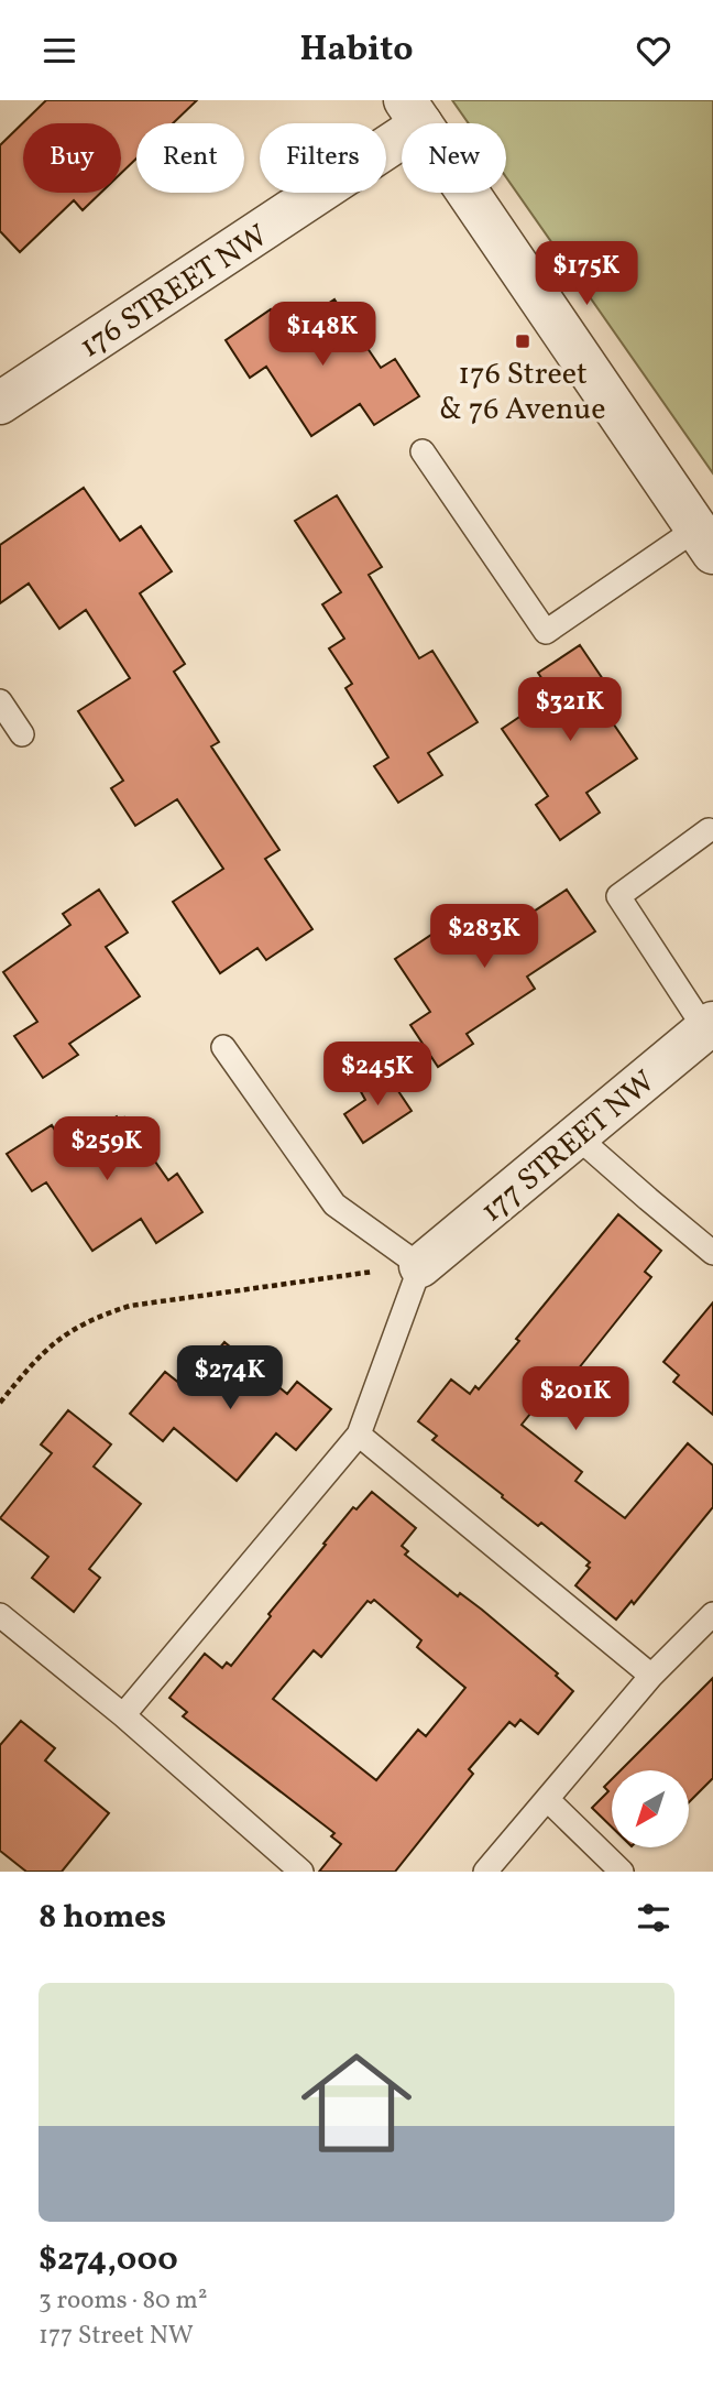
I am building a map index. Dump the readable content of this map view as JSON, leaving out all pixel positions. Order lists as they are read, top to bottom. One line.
{"streets":{"street":["176 STREET NW","177 STREET NW"]},"places":{"transit":["176 Street & 76 Avenue"]},"north":"bottom left","page":{"header":"Habito","chip":["Buy","Rent","Filters","New"],"price":["$175K","$148K","$321K","$283K","$245K","$259K","$274K","$201K"],"heading":"8 homes","list":[{"name":"$274,000","note":"3 rooms · 80 m² · 177 Street NW"}]}}
